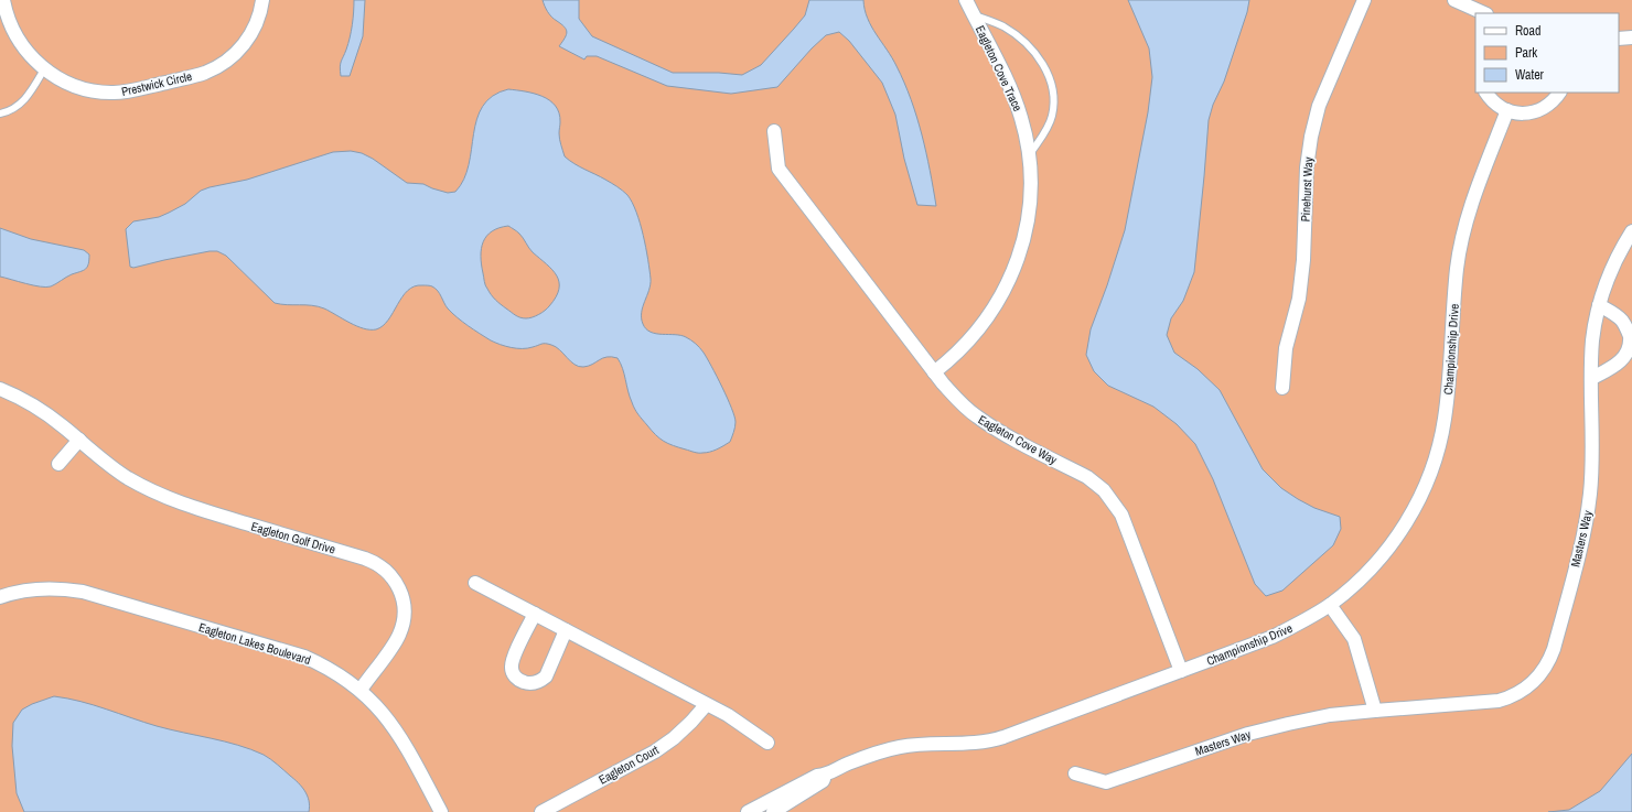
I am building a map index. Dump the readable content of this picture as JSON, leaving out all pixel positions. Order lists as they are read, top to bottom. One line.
{"streets":{"street":["Eagleton Cove Trace","Prestwick Circle","Pinehurst Way","Championship Drive","Eagleton Cove Way","Eagleton Golf Drive","Masters Way","Eagleton Lakes Boulevard","Eagleton Court"]},"crossings":[["Eagleton Cove Trace","Eagleton Cove Way"],["Championship Drive","Eagleton Cove Way"],["Eagleton Golf Drive","Eagleton Lakes Boulevard"]],"legend":["Road","Park","Water"]}
